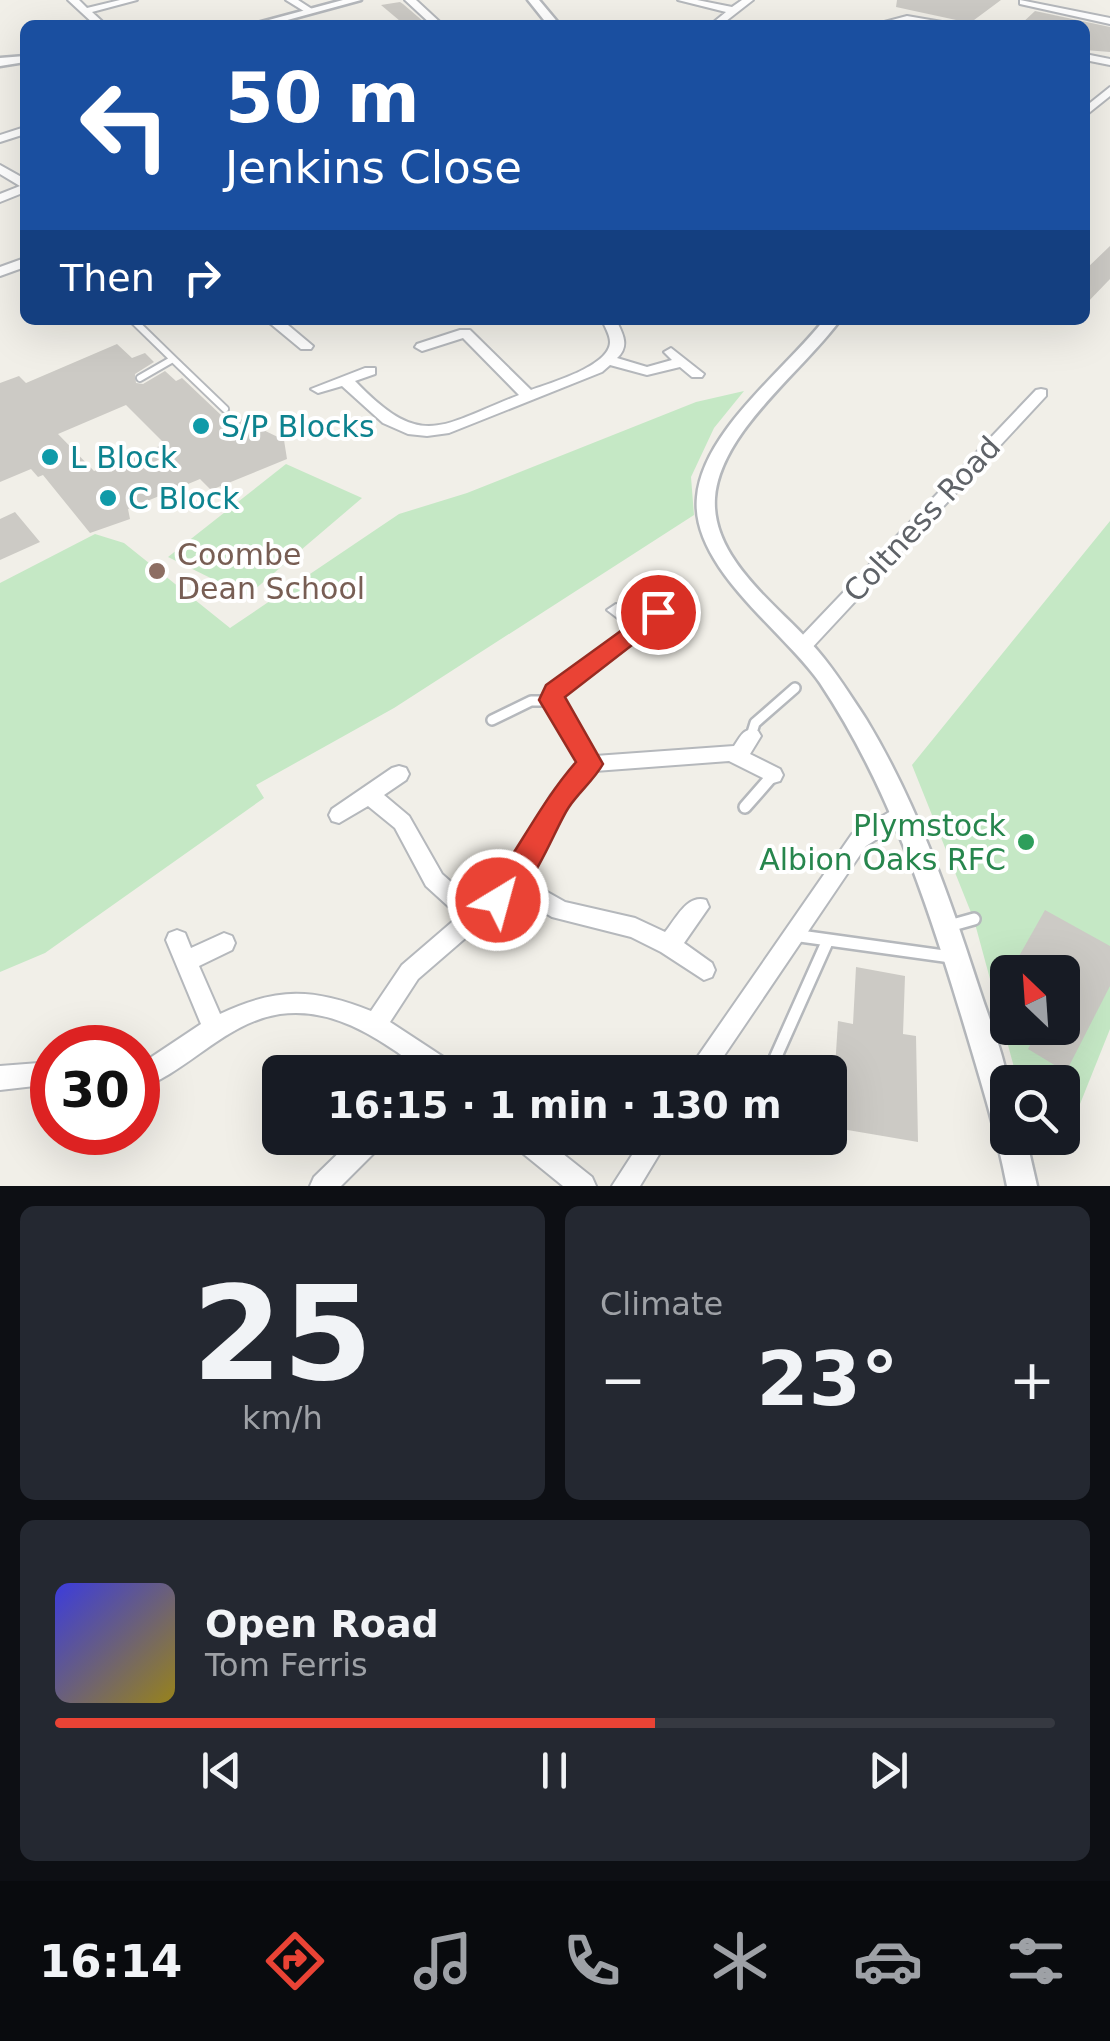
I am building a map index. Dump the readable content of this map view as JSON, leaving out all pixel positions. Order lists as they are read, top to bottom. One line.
{"streets":{"street":["Coltness Road"]},"places":["S/P Blocks","L Block","C Block","Coombe Dean School","Plymstock Albion Oaks RFC"],"north":"top left","page":{"turn":["50 m","Jenkins Close"],"then":"Then","limit":"30","trip":"16:15 · 1 min · 130 m","tile":[["25","km/h"],"Climate"],"heat":["−","23°","+"],"song":["Open Road","Tom Ferris"],"tabs":"16:14"}}
